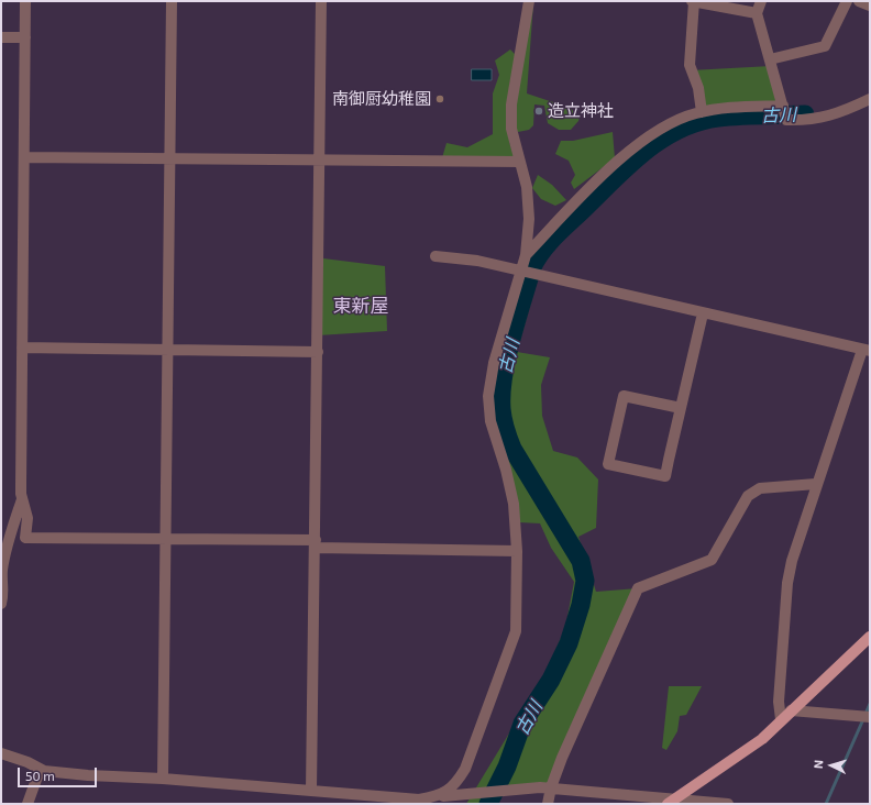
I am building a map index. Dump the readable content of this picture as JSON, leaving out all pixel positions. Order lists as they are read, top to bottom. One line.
{"districts":["東新屋"],"water":["古川"],"places":["南御厨幼稚園","造立神社"],"scale_bar":"50 m","north":"left"}
